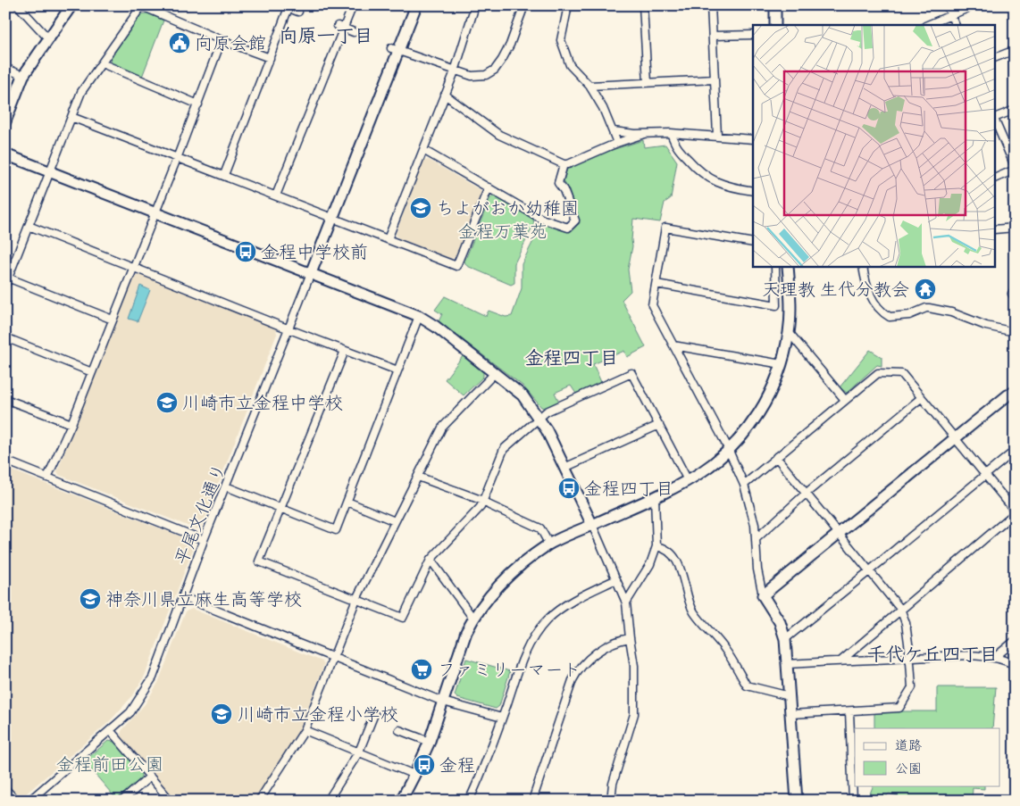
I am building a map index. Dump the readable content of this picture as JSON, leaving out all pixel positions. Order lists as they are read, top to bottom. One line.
{"streets":{"street":["平尾文化通り"]},"districts":["向原一丁目","金程四丁目","千代ケ丘四丁目"],"parks":["金程万葉苑","金程前田公園"],"places":{"public building":["向原会館"],"school or university":["ちよがおか幼稚園","川崎市立金程中学校","神奈川県立麻生高等学校","川崎市立金程小学校"],"bus stop":["金程中学校前","金程四丁目","金程"],"temple":["天理教 生代分教会"],"supermarket":["ファミリーマート"]},"legend":["道路","公園"]}
